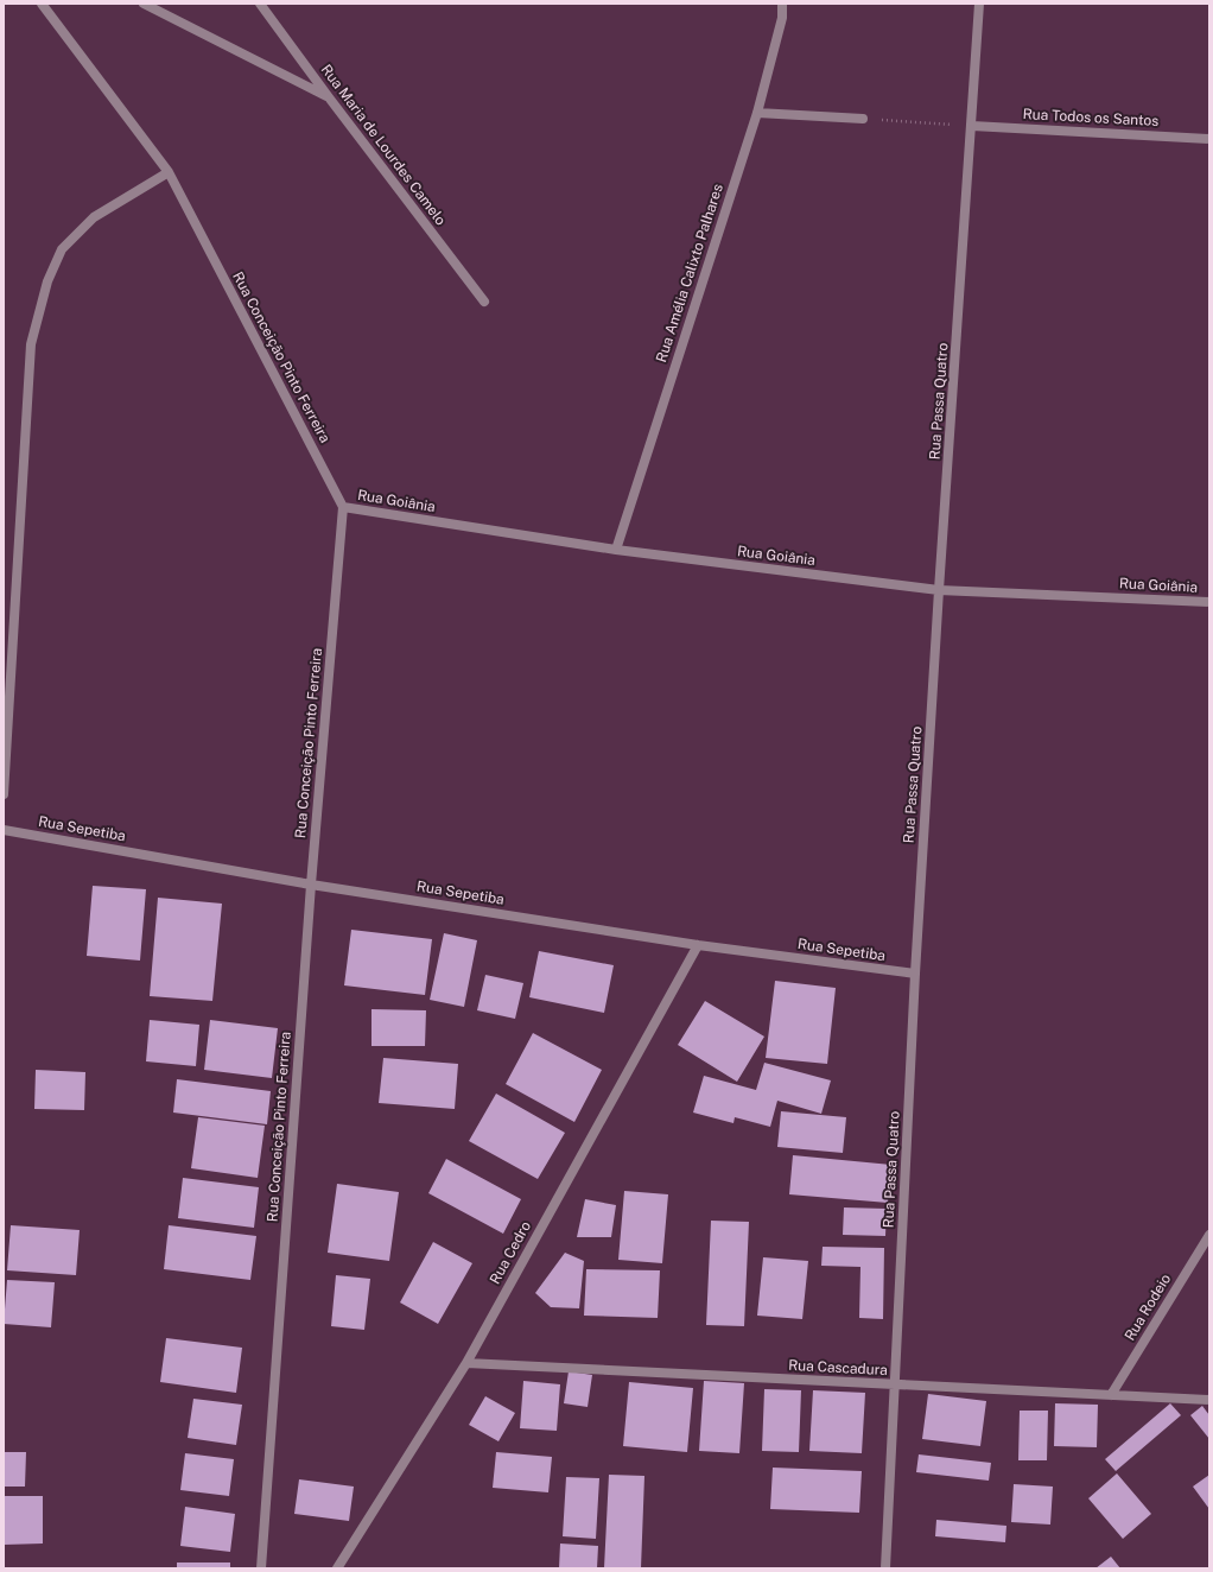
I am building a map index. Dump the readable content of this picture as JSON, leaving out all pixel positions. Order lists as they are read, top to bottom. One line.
{"streets":{"street":["Rua Todos os Santos","Rua Maria de Lourdes Camelo","Rua Amélia Calixto Palhares","Rua Conceição Pinto Ferreira","Rua Passa Quatro","Rua Goiânia","Rua Sepetiba","Rua Cedro","Rua Rodeio","Rua Cascadura"]},"crossings":[["Rua Todos os Santos","Rua Passa Quatro"],["Rua Amélia Calixto Palhares","Rua Goiânia"],["Rua Conceição Pinto Ferreira","Rua Goiânia"],["Rua Conceição Pinto Ferreira","Rua Sepetiba"],["Rua Passa Quatro","Rua Goiânia"],["Rua Passa Quatro","Rua Sepetiba"],["Rua Passa Quatro","Rua Cascadura"],["Rua Sepetiba","Rua Cedro"],["Rua Cedro","Rua Cascadura"],["Rua Rodeio","Rua Cascadura"]]}
